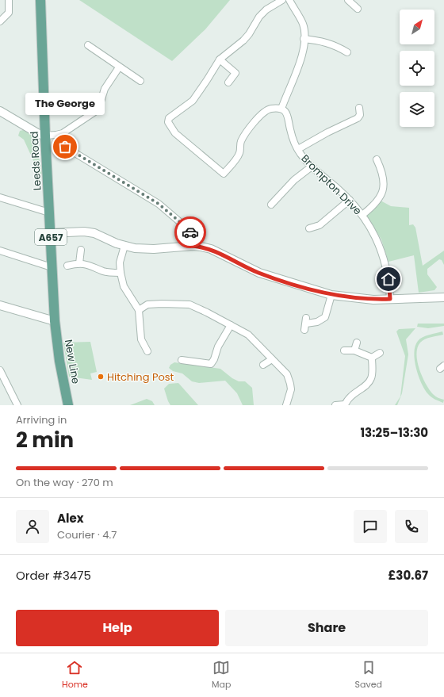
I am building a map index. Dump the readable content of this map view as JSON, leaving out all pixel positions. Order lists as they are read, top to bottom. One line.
{"streets":{"main road":["Leeds Road","A657","New Line"],"street":["Brompton Drive"]},"crossings":[["Leeds Road","New Line"]],"places":["The George","Hitching Post"],"north":"top right","page":{"bubble":"The George","heading":["2 min","Arriving in","13:25–13:30"],"panel":["Alex","Courier · 4.7","Order #3475","£30.67"],"bar":"On the way · 270 m","buttons":["Help","Share"],"tabs":["Home","Map","Saved"]}}
